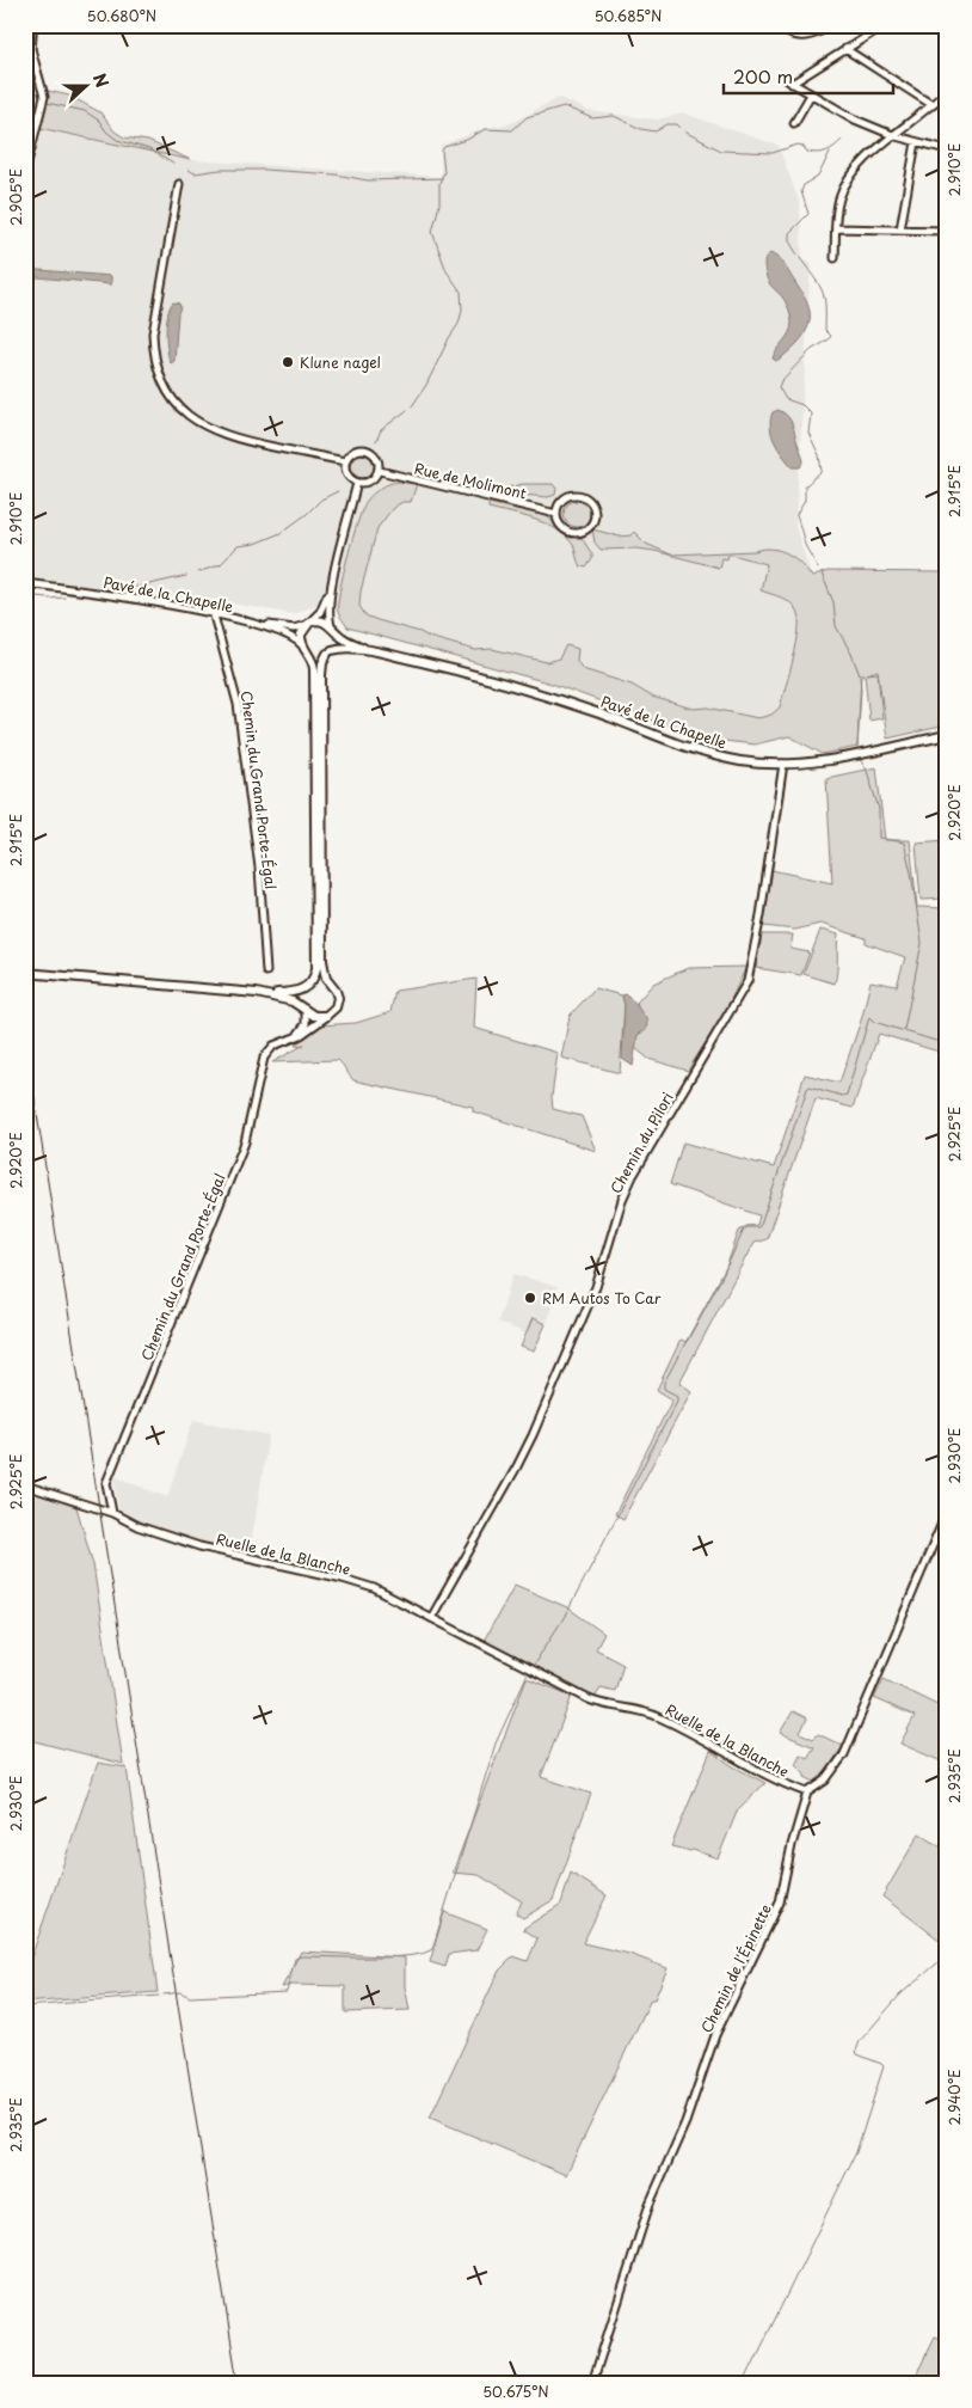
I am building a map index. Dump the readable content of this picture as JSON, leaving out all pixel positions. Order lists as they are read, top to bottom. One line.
{"streets":{"main road":["Pavé de la Chapelle"],"street":["Rue de Molimont","Chemin du Grand Porte-Égal","Chemin du Pilori","Ruelle de la Blanche","Chemin de l'Épinette"]},"crossings":[["Pavé de la Chapelle","Chemin du Grand Porte-Égal"],["Pavé de la Chapelle","Chemin du Pilori"],["Chemin du Grand Porte-Égal","Ruelle de la Blanche"],["Chemin du Pilori","Ruelle de la Blanche"],["Ruelle de la Blanche","Chemin de l'Épinette"]],"places":["Klune nagel","RM Autos To Car"],"scale_bar":"200 m","north":"right","coordinates":["50.680°N","50.685°N","2.910°E","2.905°E","2.915°E","2.920°E","2.925°E","2.930°E","2.935°E","2.940°E","50.675°N"]}
